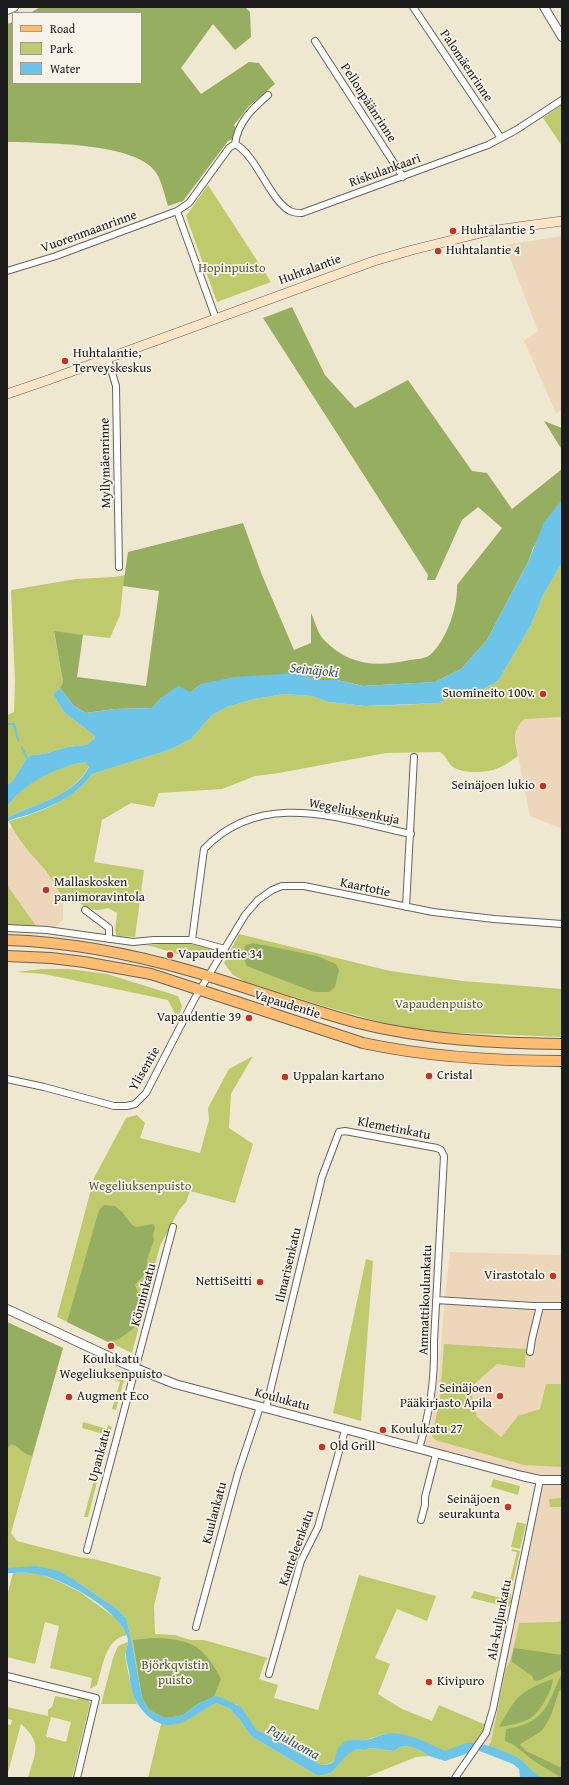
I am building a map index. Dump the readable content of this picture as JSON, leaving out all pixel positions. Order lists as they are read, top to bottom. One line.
{"streets":{"main road":["Huhtalantie","Vapaudentie"],"street":["Palomäenrinne","Pellonpäänrinne","Riskulankaari","Vuorenmaanrinne","Myllymäenrinne","Wegeliuksenkuja","Kaartotie","Ylisentie","Klemetinkatu","Ilmarisenkatu","Könninkatu","Ammattikoulunkatu","Koulukatu","Upankatu","Kuulankatu","Kanteleenkatu","Ala-kuljunkatu"]},"crossings":[["Palomäenrinne","Riskulankaari"],["Pellonpäänrinne","Riskulankaari"],["Riskulankaari","Vuorenmaanrinne"],["Huhtalantie","Myllymäenrinne"],["Kaartotie","Vapaudentie"],["Kaartotie","Ylisentie"],["Vapaudentie","Ylisentie"],["Klemetinkatu","Ilmarisenkatu"],["Klemetinkatu","Ammattikoulunkatu"],["Ilmarisenkatu","Koulukatu"],["Ilmarisenkatu","Kuulankatu"],["Könninkatu","Koulukatu"],["Könninkatu","Upankatu"],["Ammattikoulunkatu","Koulukatu"],["Koulukatu","Upankatu"],["Koulukatu","Kuulankatu"],["Koulukatu","Kanteleenkatu"],["Koulukatu","Ala-kuljunkatu"]],"water":["Seinäjoki","Pajuluoma"],"parks":["Hopinpuisto","Vapaudenpuisto","Wegeliuksenpuisto","Björkqvistin puisto"],"places":["Huhtalantie 5","Huhtalantie 4","Huhtalantie, Terveyskeskus","Suomineito 100v.","Seinäjoen lukio","Mallaskosken panimoravintola","Vapaudentie 34","Vapaudentie 39","Cristal","Uppalan kartano","Virastotalo","NettiSeitti","Koulukatu Wegeliuksenpuisto","Seinäjoen Pääkirjasto Apila","Augment Eco","Koulukatu 27","Old Grill","Seinäjoen seurakunta","Kivipuro"],"legend":["Road","Park","Water"]}
